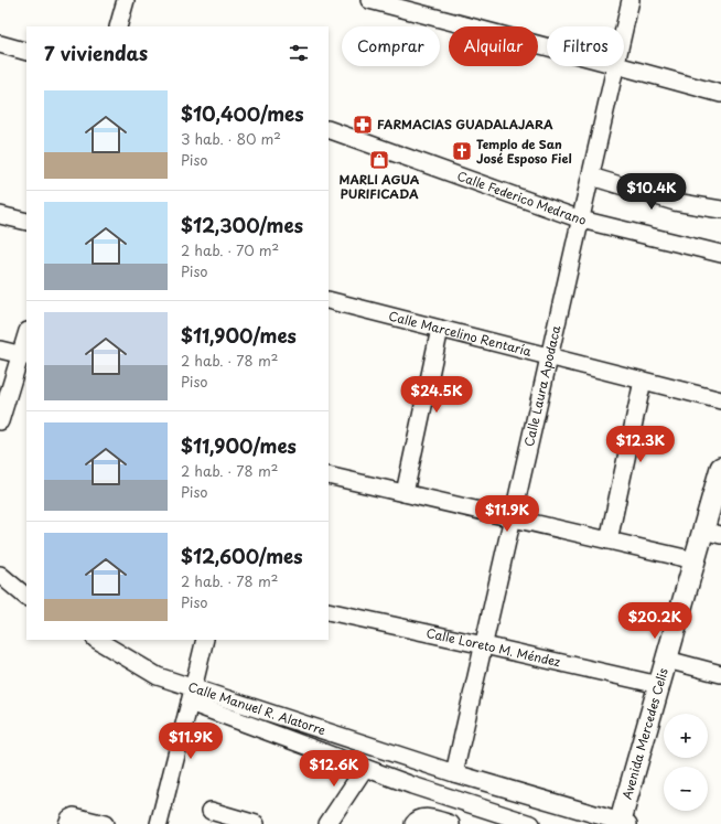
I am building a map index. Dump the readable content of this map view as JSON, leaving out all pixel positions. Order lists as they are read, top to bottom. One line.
{"streets":{"main road":["Avenida Mercedes Celis"],"street":["Calle Federico Medrano","Calle Marcelino Rentaría","Calle Laura Apodaca","Calle Loreto M. Méndez","Calle Manuel R. Alatorre"]},"crossings":[["Calle Federico Medrano","Calle Laura Apodaca"],["Calle Marcelino Rentaría","Calle Laura Apodaca"],["Calle Laura Apodaca","Calle Loreto M. Méndez"],["Calle Laura Apodaca","Calle Manuel R. Alatorre"],["Calle Loreto M. Méndez","Avenida Mercedes Celis"],["Calle Manuel R. Alatorre","Avenida Mercedes Celis"]],"places":{"pharmacy":["FARMACIAS GUADALAJARA"],"church":["Templo de San José Esposo Fiel"],"shop":["MARLI AGUA PURIFICADA"]},"page":{"chip":["Comprar","Alquilar","Filtros"],"heading":"7 viviendas","list":[{"name":"$10,400/mes","note":"3 hab. · 80 m² · Piso"},{"name":"$12,300/mes","note":"2 hab. · 70 m² · Piso"},{"name":"$11,900/mes","note":"2 hab. · 78 m² · Piso"},{"name":"$11,900/mes","note":"2 hab. · 78 m² · Piso"},{"name":"$12,600/mes","note":"2 hab. · 78 m² · Piso"}],"price":["$10.4K","$24.5K","$12.3K","$11.9K","$20.2K","$11.9K","$12.6K"],"map_buttons":["+","−"]}}
